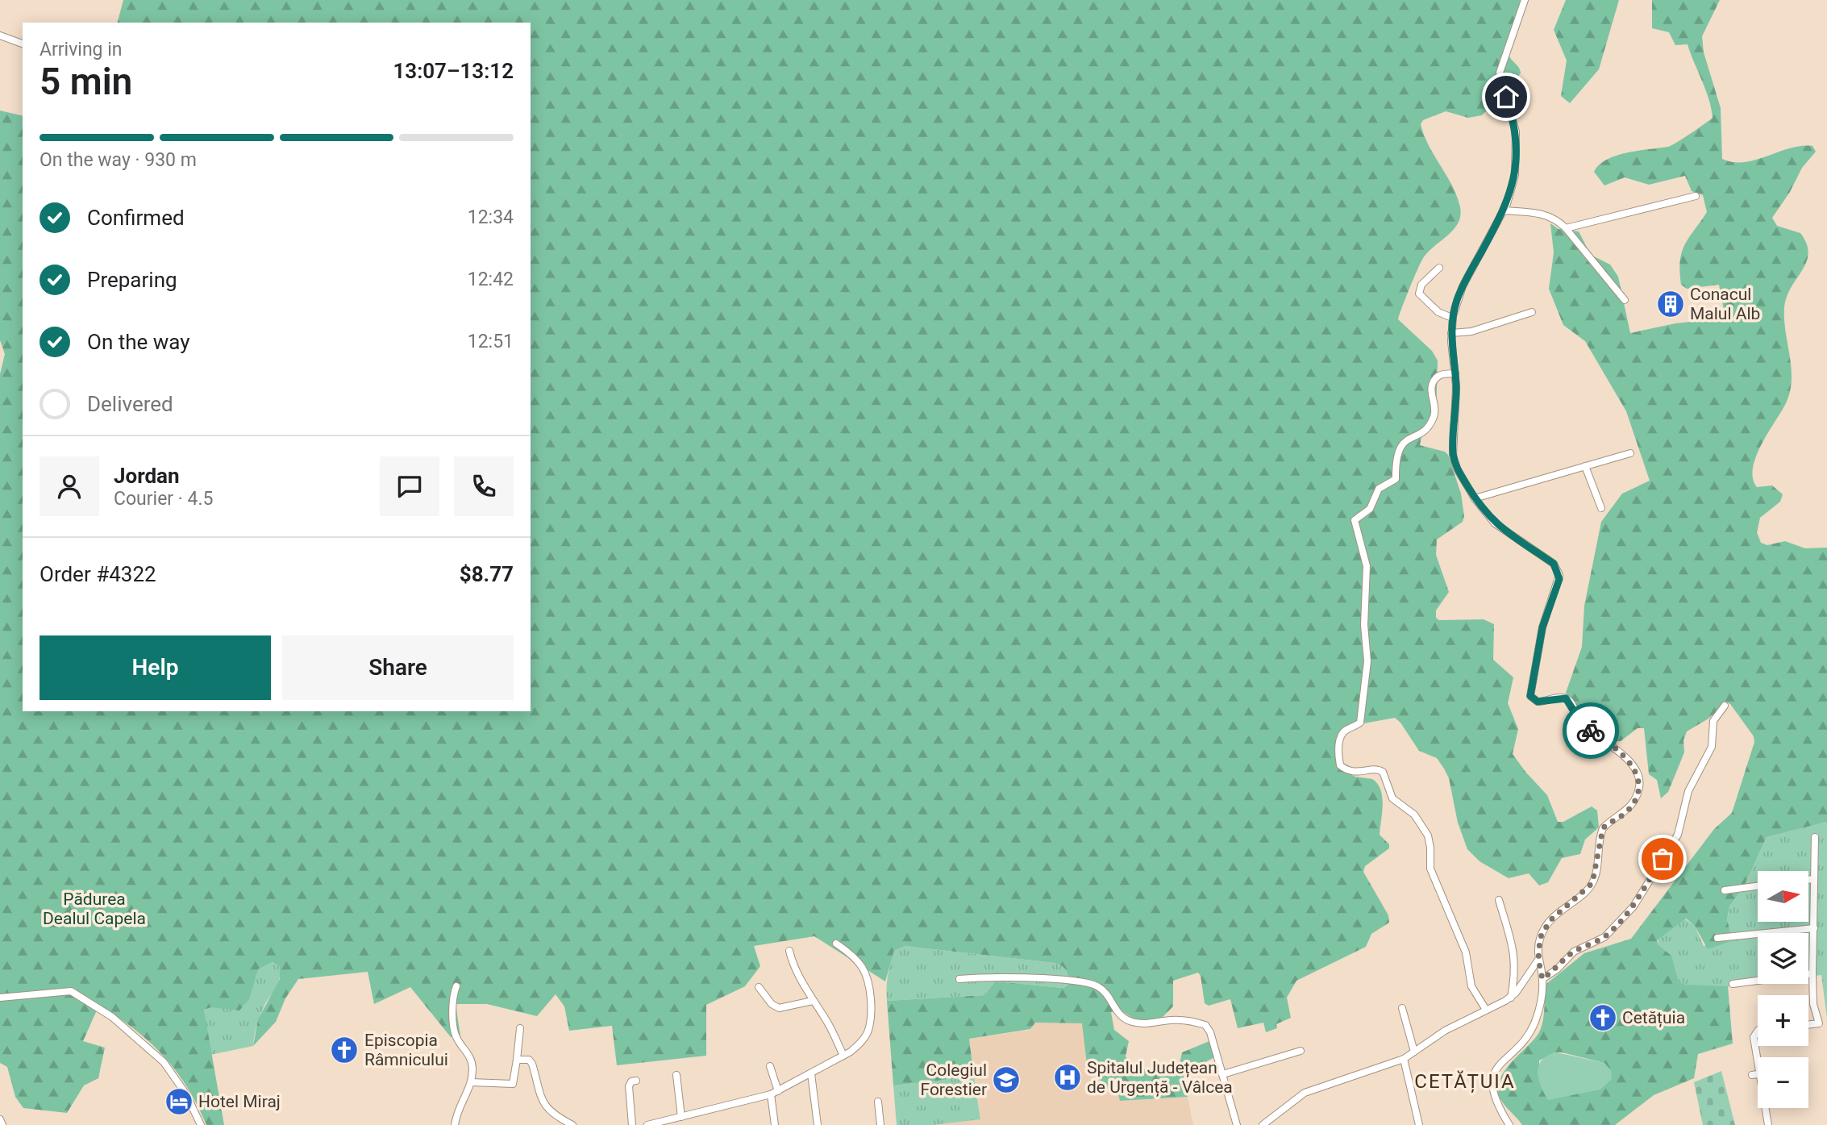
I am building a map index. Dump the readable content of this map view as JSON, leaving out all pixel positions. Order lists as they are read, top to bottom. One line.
{"districts":["CETĂȚUIA"],"parks":["Pădurea Dealul Capela"],"places":{"building":["Conacul Malul Alb"],"church":["Cetățuia","Episcopia Râmnicului"],"hospital":["Spitalul Județean de Urgență - Vâlcea"],"school or university":["Colegiul Forestier"],"hotel":["Hotel Miraj"]},"north":"right","page":{"heading":["5 min","Arriving in","13:07–13:12"],"panel":["Jordan","Courier · 4.5","Order #4322","$8.77"],"bar":"On the way · 930 m","list":[["Confirmed","12:34"],["Preparing","12:42"],["On the way","12:51"],"Delivered"],"buttons":["Help","Share"],"map_buttons":["+","−"]}}
